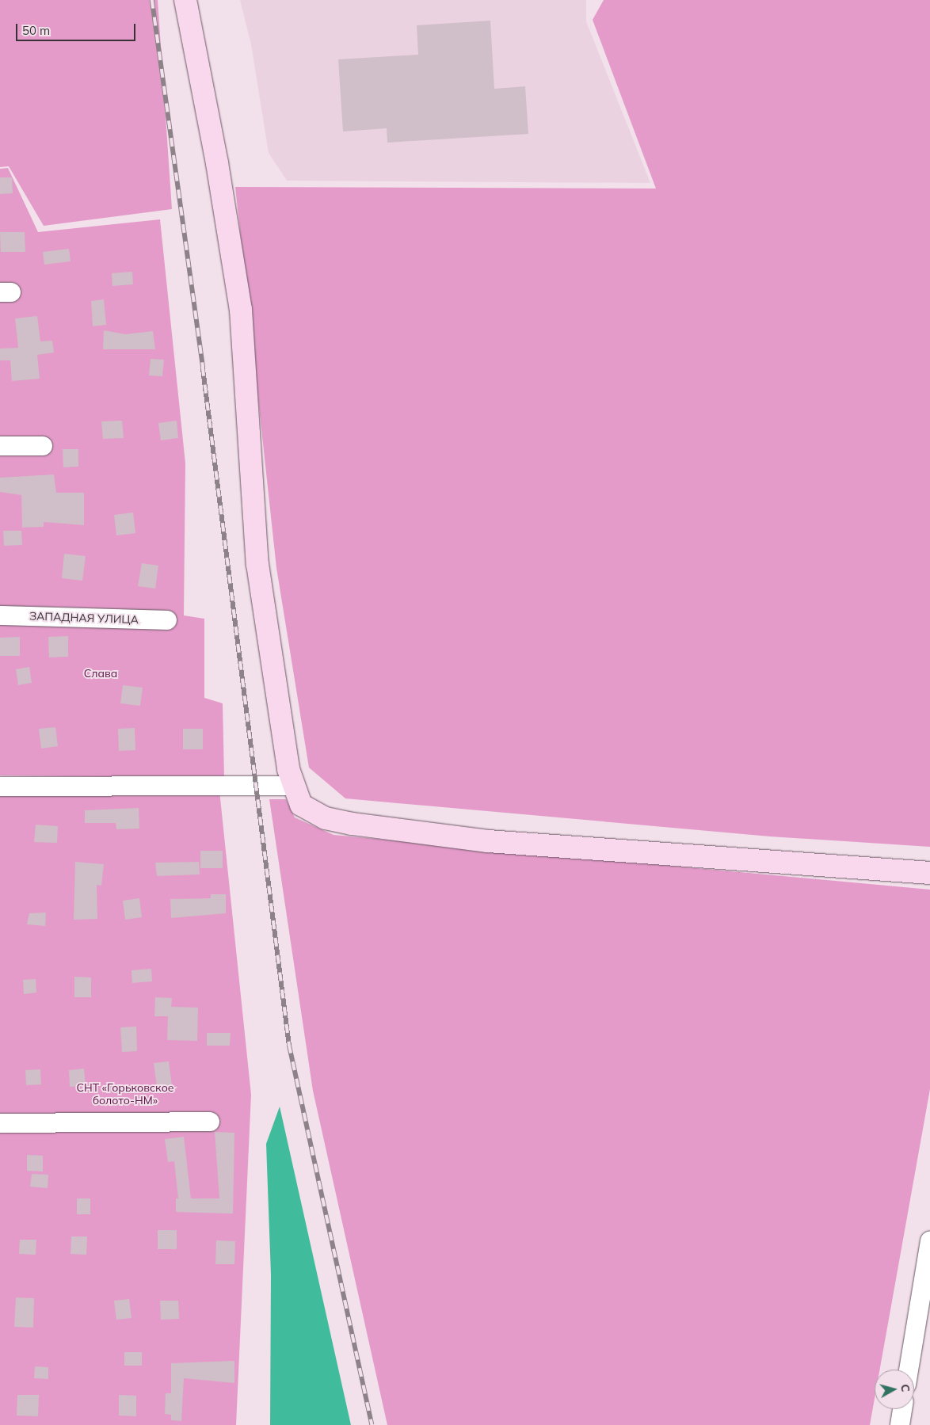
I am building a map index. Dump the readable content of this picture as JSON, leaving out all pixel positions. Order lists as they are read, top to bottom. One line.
{"streets":{"street":["ЗАПАДНАЯ УЛИЦА"]},"parks":["Слава","СНТ «Горьковское болото-НМ»"],"scale_bar":"50 m","north":"right"}
